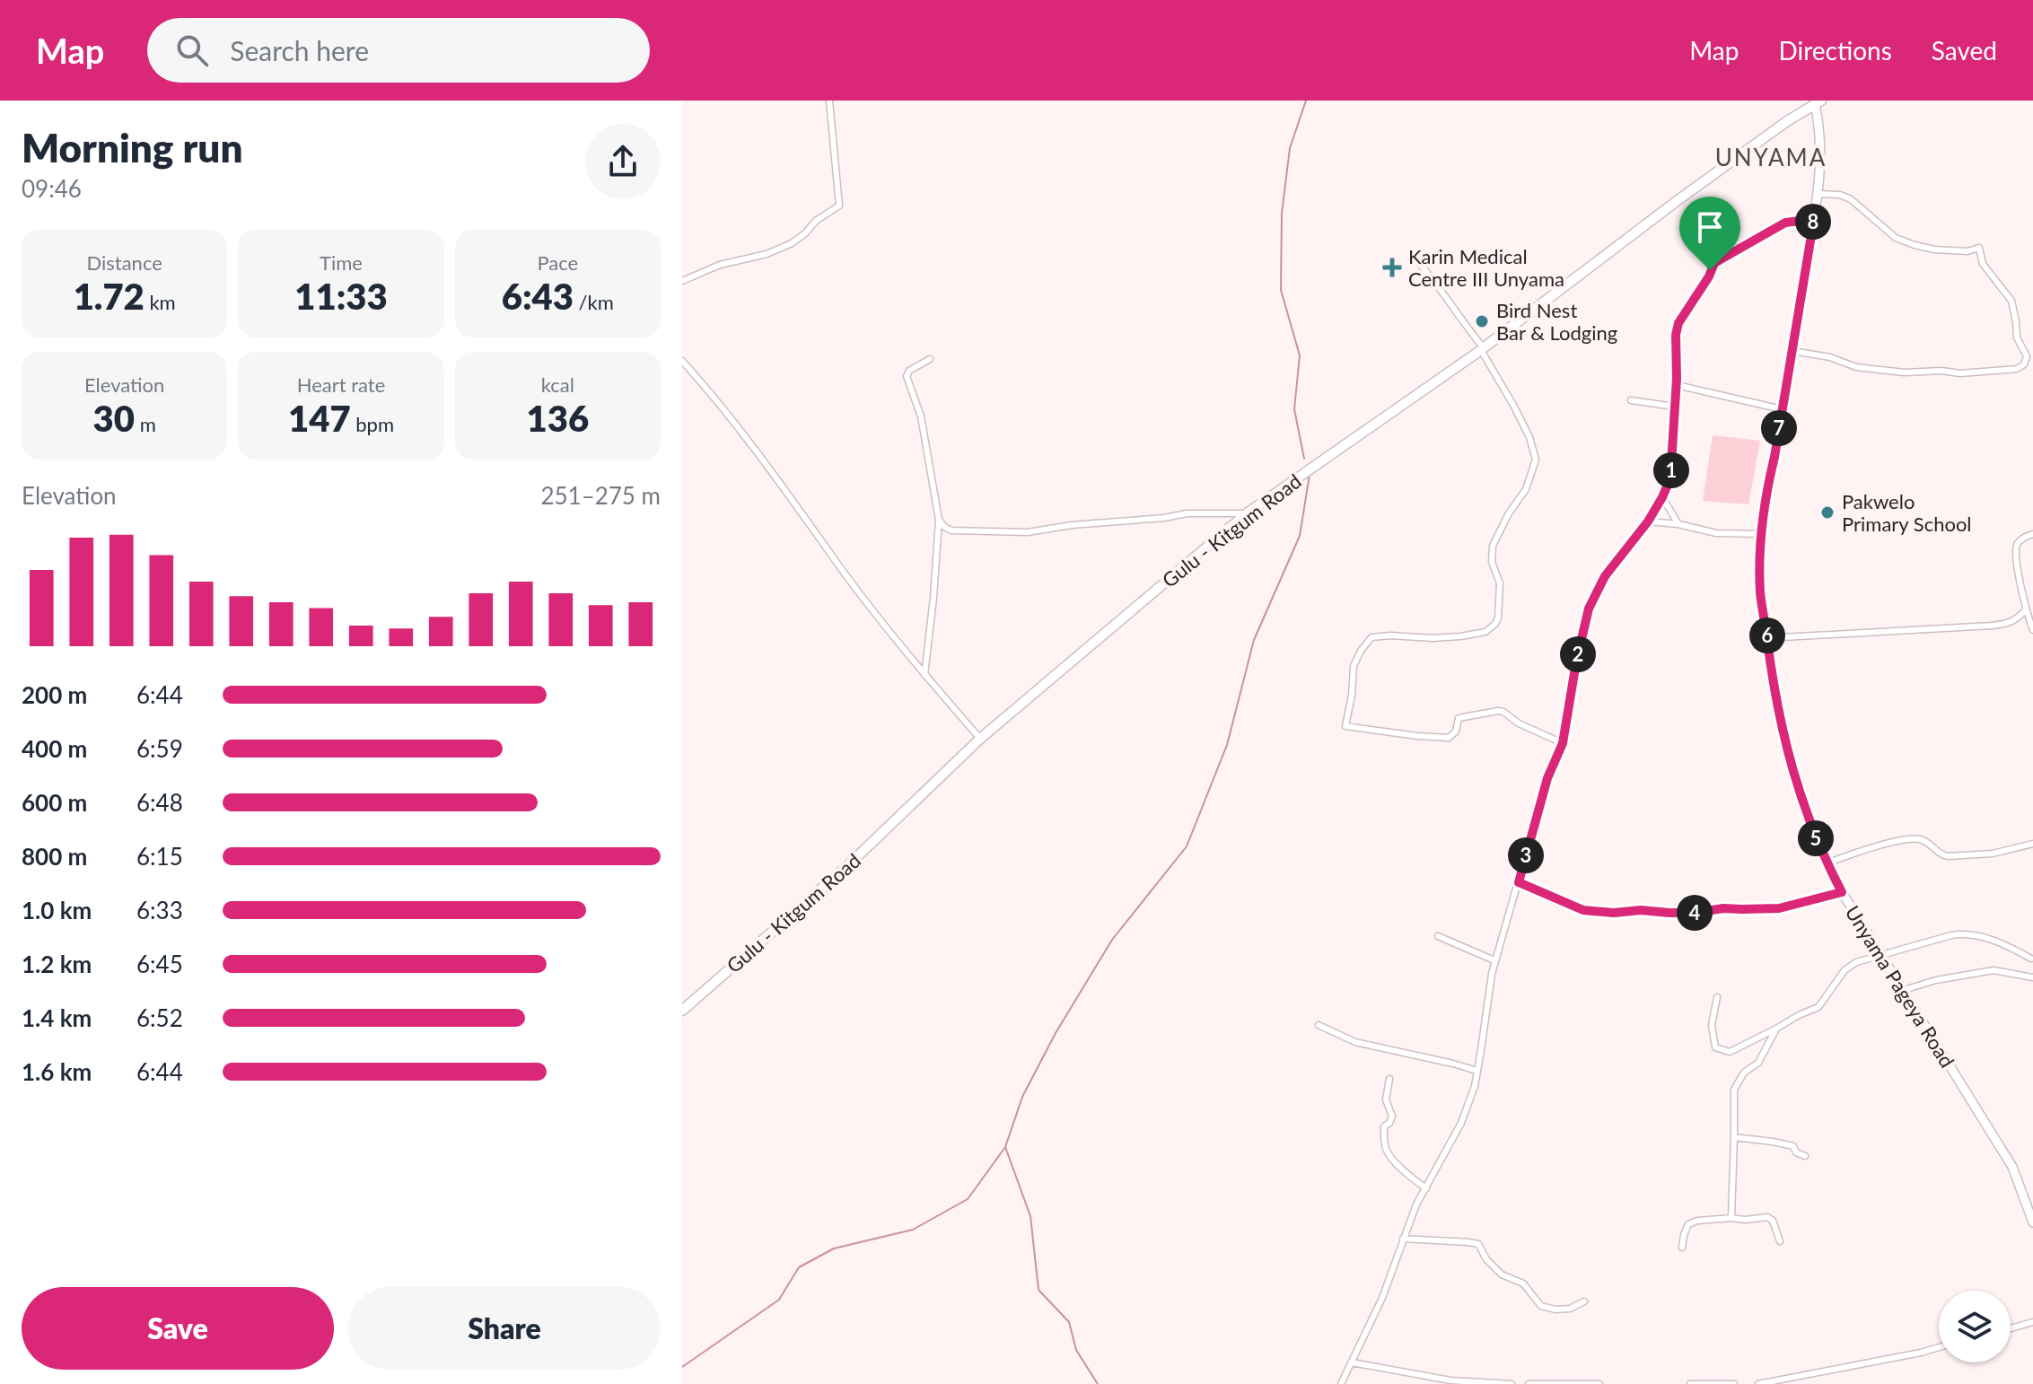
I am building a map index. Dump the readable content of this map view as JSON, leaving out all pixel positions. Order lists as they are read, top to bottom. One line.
{"streets":{"main road":["Gulu - Kitgum Road"],"street":["Unyama Pageya Road"]},"crossings":[["Gulu - Kitgum Road","Unyama Pageya Road"]],"districts":["UNYAMA"],"places":{"health":["Karin Medical Centre III Unyama"],"other":["Bird Nest Bar & Lodging","Pakwelo Primary School"]},"page":{"header":"Map","search":"Search here","nav":["Map","Directions","Saved"],"heading":["Morning run","09:46"],"pins":["8","7","1","6","2","5","3","4"],"stats":[["Distance","1.72 km"],["Time","11:33"],["Pace","6:43 /km"],["Elevation","30 m"],["Heart rate","147 bpm"],["kcal","136"]],"chart":["Elevation","251–275 m"],"list":[{"name":"200 m","note":"6:44"},{"name":"400 m","note":"6:59"},{"name":"600 m","note":"6:48"},{"name":"800 m","note":"6:15"},{"name":"1.0 km","note":"6:33"},{"name":"1.2 km","note":"6:45"},{"name":"1.4 km","note":"6:52"},{"name":"1.6 km","note":"6:44"}],"buttons":["Save","Share"]}}
